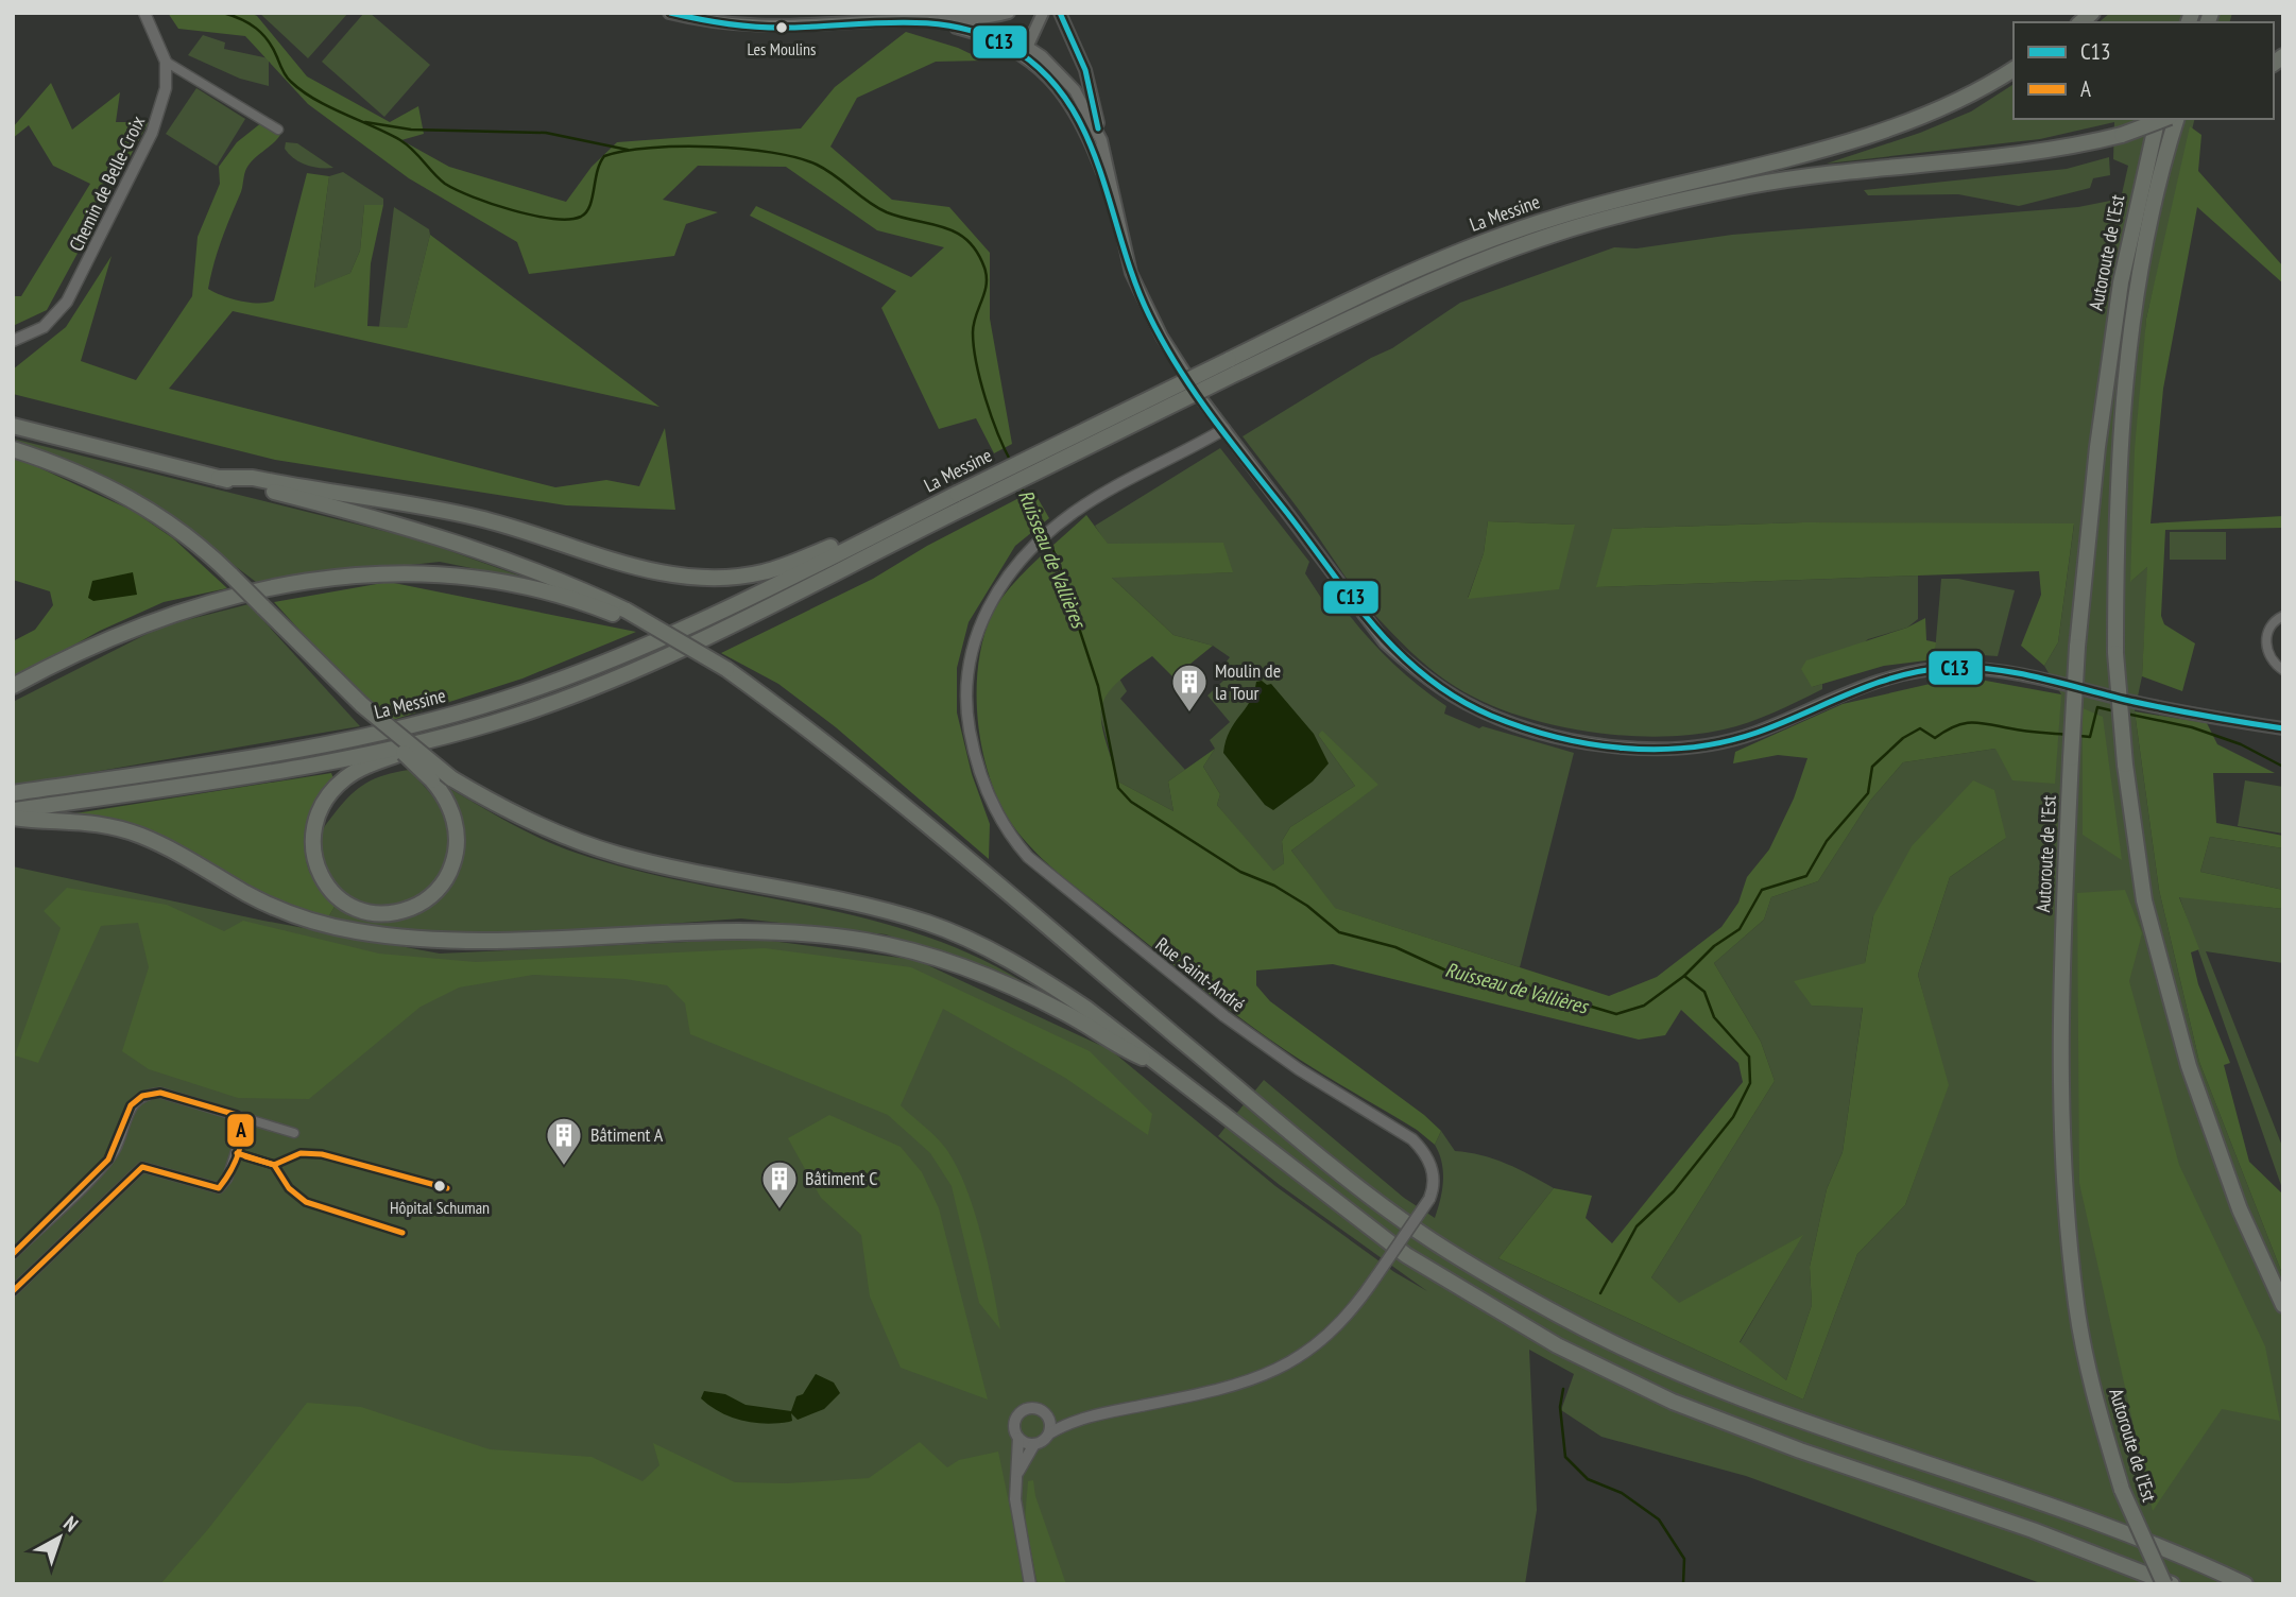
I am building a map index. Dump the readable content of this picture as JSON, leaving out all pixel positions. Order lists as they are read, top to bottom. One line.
{"streets":{"highway":["La Messine","Autoroute de l’Est"],"street":["Chemin de Belle-Croix","Rue Saint-André"]},"water":["Ruisseau de Vallières"],"places":{"other":["Les Moulins","Hôpital Schuman"],"building":["Moulin de la Tour","Bâtiment A","Bâtiment C"]},"lines":["transit line C13","transit line A"],"legend":["C13","A"],"north":"top right"}
